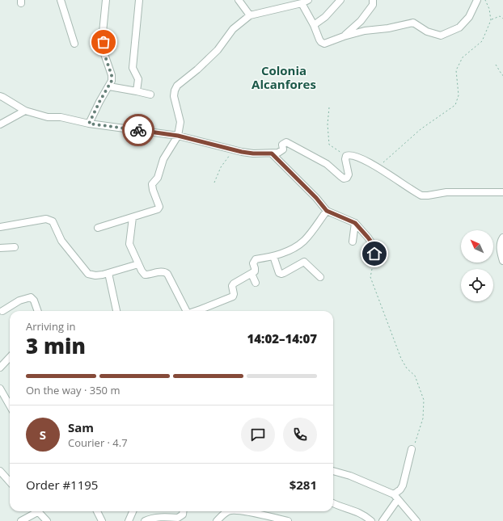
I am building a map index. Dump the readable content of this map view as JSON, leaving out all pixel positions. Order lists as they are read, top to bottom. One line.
{"districts":["Colonia Alcanfores"],"north":"top left","page":{"heading":["3 min","Arriving in","14:02–14:07"],"panel":["Sam","Courier · 4.7","Order #1195","$281"],"bar":"On the way · 350 m","round":"S"}}
